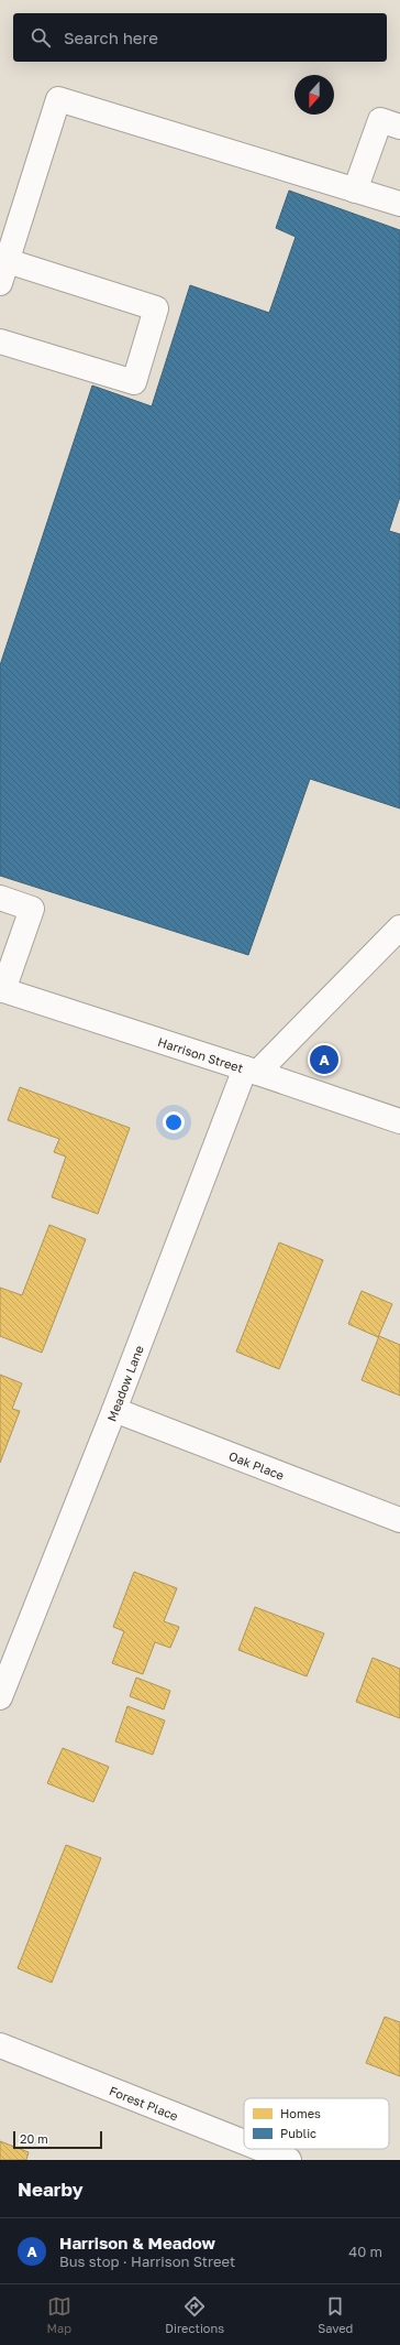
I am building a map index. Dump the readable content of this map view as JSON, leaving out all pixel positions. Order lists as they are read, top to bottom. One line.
{"streets":{"street":["Harrison Street","Meadow Lane","Oak Place","Forest Place"]},"crossings":[["Harrison Street","Meadow Lane"],["Meadow Lane","Oak Place"]],"legend":["Homes","Public"],"scale_bar":"20 m","north":"bottom","page":{"search":"Search here","pins":"A","scale":"20 m","heading":"Nearby","list":[{"mark":"A","name":"Harrison & Meadow","note":"Bus stop · Harrison Street","value":"40 m"}],"nav":["Map","Directions","Saved"]}}
